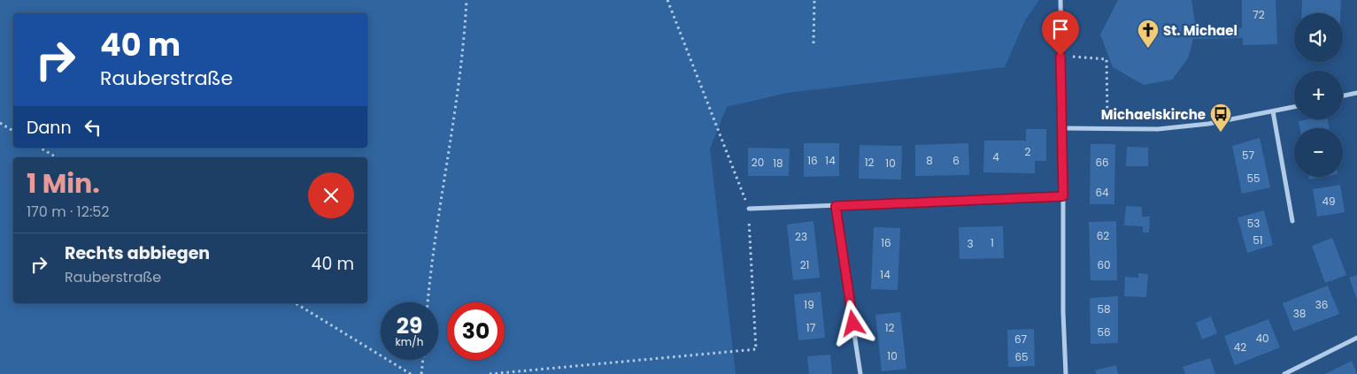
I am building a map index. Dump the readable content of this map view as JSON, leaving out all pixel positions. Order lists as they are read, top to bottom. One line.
{"places":{"church":["St. Michael"],"bus stop":["Michaelskirche"]},"house_numbers":["72","2","57","4","16","14","8","6","20","12","66","18","10","55","64","49","53","62","23","51","16","1","3","21","60","14","19","36","58","38","17","12","56","40","67","42","10","65"],"page":{"map_buttons":["+","−"],"turn":["40 m","Rauberstraße"],"then":"Dann","heading":["1 Min.","170 m · 12:52"],"list":[{"name":"Rechts abbiegen","note":"Rauberstraße","value":"40 m"}],"speed":"29 km/h","limit":"30"}}
